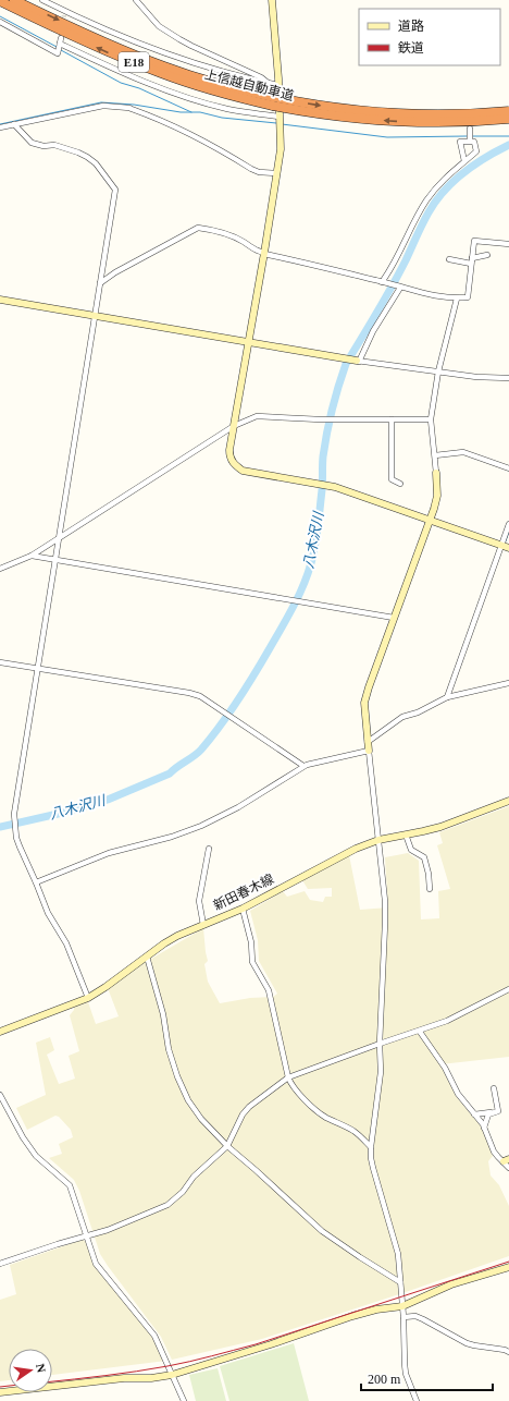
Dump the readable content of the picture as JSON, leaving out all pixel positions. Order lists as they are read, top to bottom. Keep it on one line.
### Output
{"streets":{"highway":["E18","上信越自動車道"],"street":["新田春木線"]},"water":["八木沢川"],"legend":["道路","鉄道"],"scale_bar":"200 m","north":"right"}
